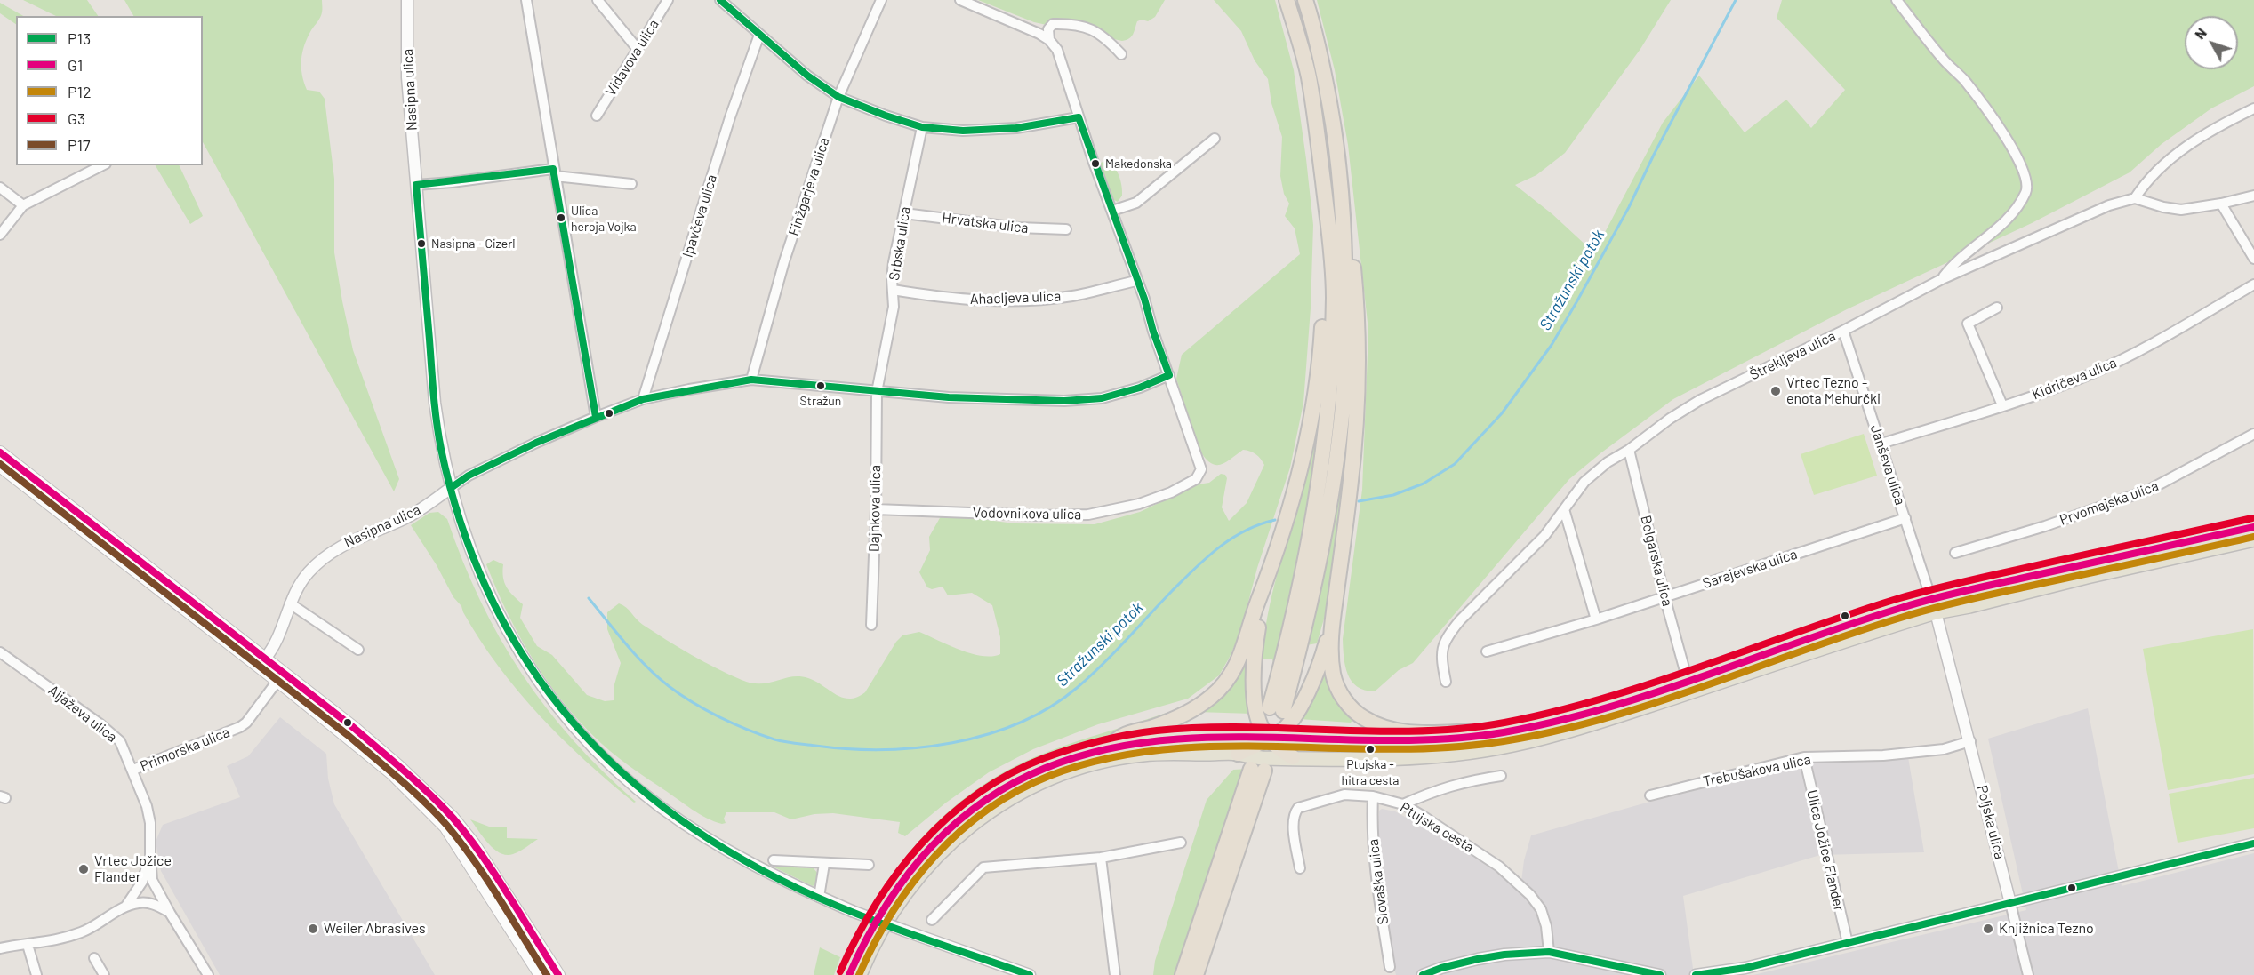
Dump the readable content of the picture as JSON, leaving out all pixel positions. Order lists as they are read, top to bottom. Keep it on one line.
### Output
{"streets":{"main road":["Poljska ulica"],"street":["Vidavova ulica","Nasipna ulica","Finžgarjeva ulica","Ipavčeva ulica","Hrvatska ulica","Srbska ulica","Ahacljeva ulica","Štrekljeva ulica","Kidričeva ulica","Janševa ulica","Prvomajska ulica","Dajnkova ulica","Vodovnikova ulica","Bolgarska ulica","Sarajevska ulica","Aljaževa ulica","Primorska ulica","Trebušakova ulica","Ptujska cesta","Ulica Jožice Flander","Slovaška ulica"]},"crossings":[["Hrvatska ulica","Srbska ulica"],["Srbska ulica","Ahacljeva ulica"],["Srbska ulica","Dajnkova ulica"],["Štrekljeva ulica","Janševa ulica"],["Štrekljeva ulica","Bolgarska ulica"],["Kidričeva ulica","Janševa ulica"],["Janševa ulica","Sarajevska ulica"],["Janševa ulica","Poljska ulica"],["Dajnkova ulica","Vodovnikova ulica"],["Bolgarska ulica","Sarajevska ulica"],["Aljaževa ulica","Primorska ulica"],["Trebušakova ulica","Poljska ulica"],["Trebušakova ulica","Ulica Jožice Flander"],["Ptujska cesta","Slovaška ulica"]],"water":["Stražunski potok"],"places":["Makedonska","Ulica heroja Vojka","Nasipna - Cizerl","Stražun","Vrtec Tezno - enota Mehurčki","Ptujska - hitra cesta","Vrtec Jožice Flander","Weiler Abrasives","Knjižnica Tezno"],"lines":["transit line P13","transit line G1","transit line P17","transit line G3","transit line P12"],"legend":["P13","G1","P12","G3","P17"],"north":"top left"}
